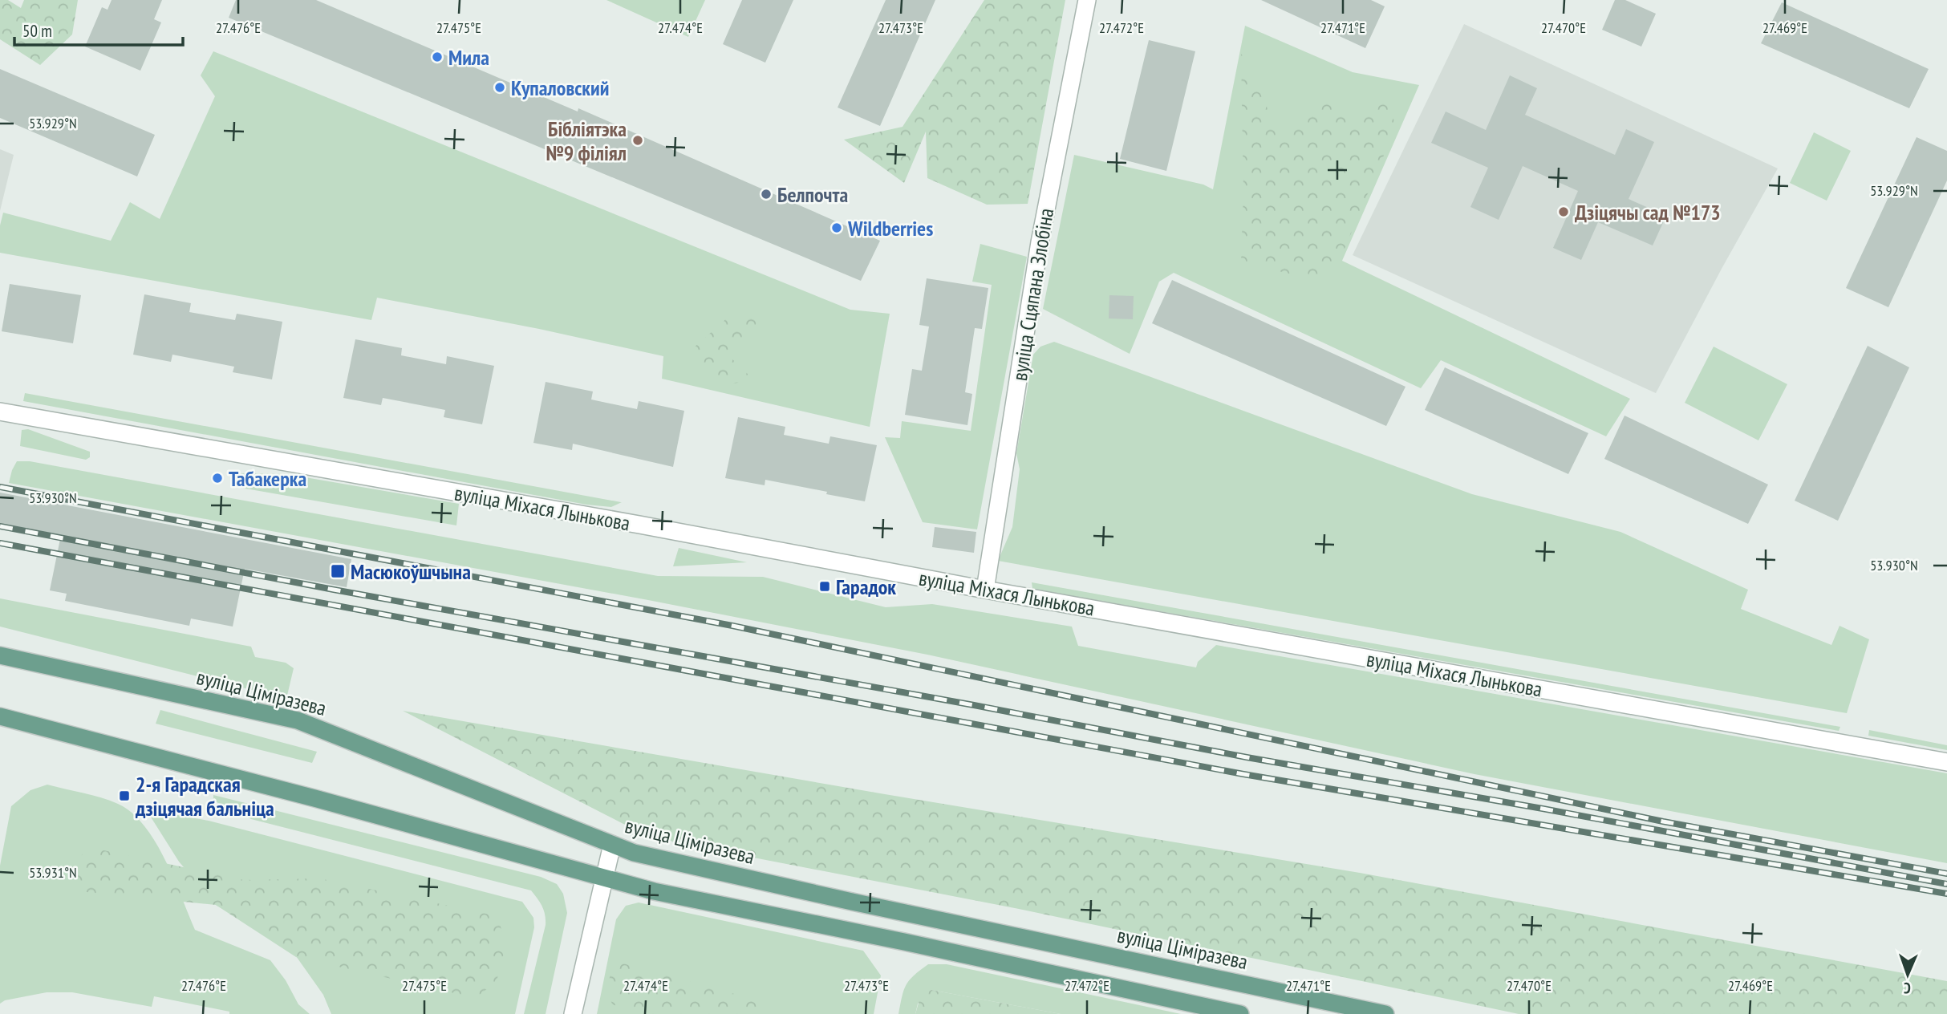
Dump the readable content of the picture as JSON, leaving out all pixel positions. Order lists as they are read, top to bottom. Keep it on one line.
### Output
{"streets":{"main road":["вуліца Ціміразева"],"street":["вуліца Сцяпана Злобіна","вуліца Міхася Лынькова"]},"crossings":[["вуліца Сцяпана Злобіна","вуліца Міхася Лынькова"]],"places":{"other":["Мила","Купаловский","Бібліятэка №9 філіял","Белпочта","Дзіцячы сад №173","Wildberries","Табакерка"],"transit":["Масюкоўшчына","Гарадок","2-я Гарадская дзіцячая бальніца"]},"scale_bar":"50 m","north":"bottom","coordinates":["27.476°E","27.475°E","27.474°E","27.473°E","27.472°E","27.471°E","27.470°E","27.469°E","53.929°N","53.930°N","53.931°N"]}
